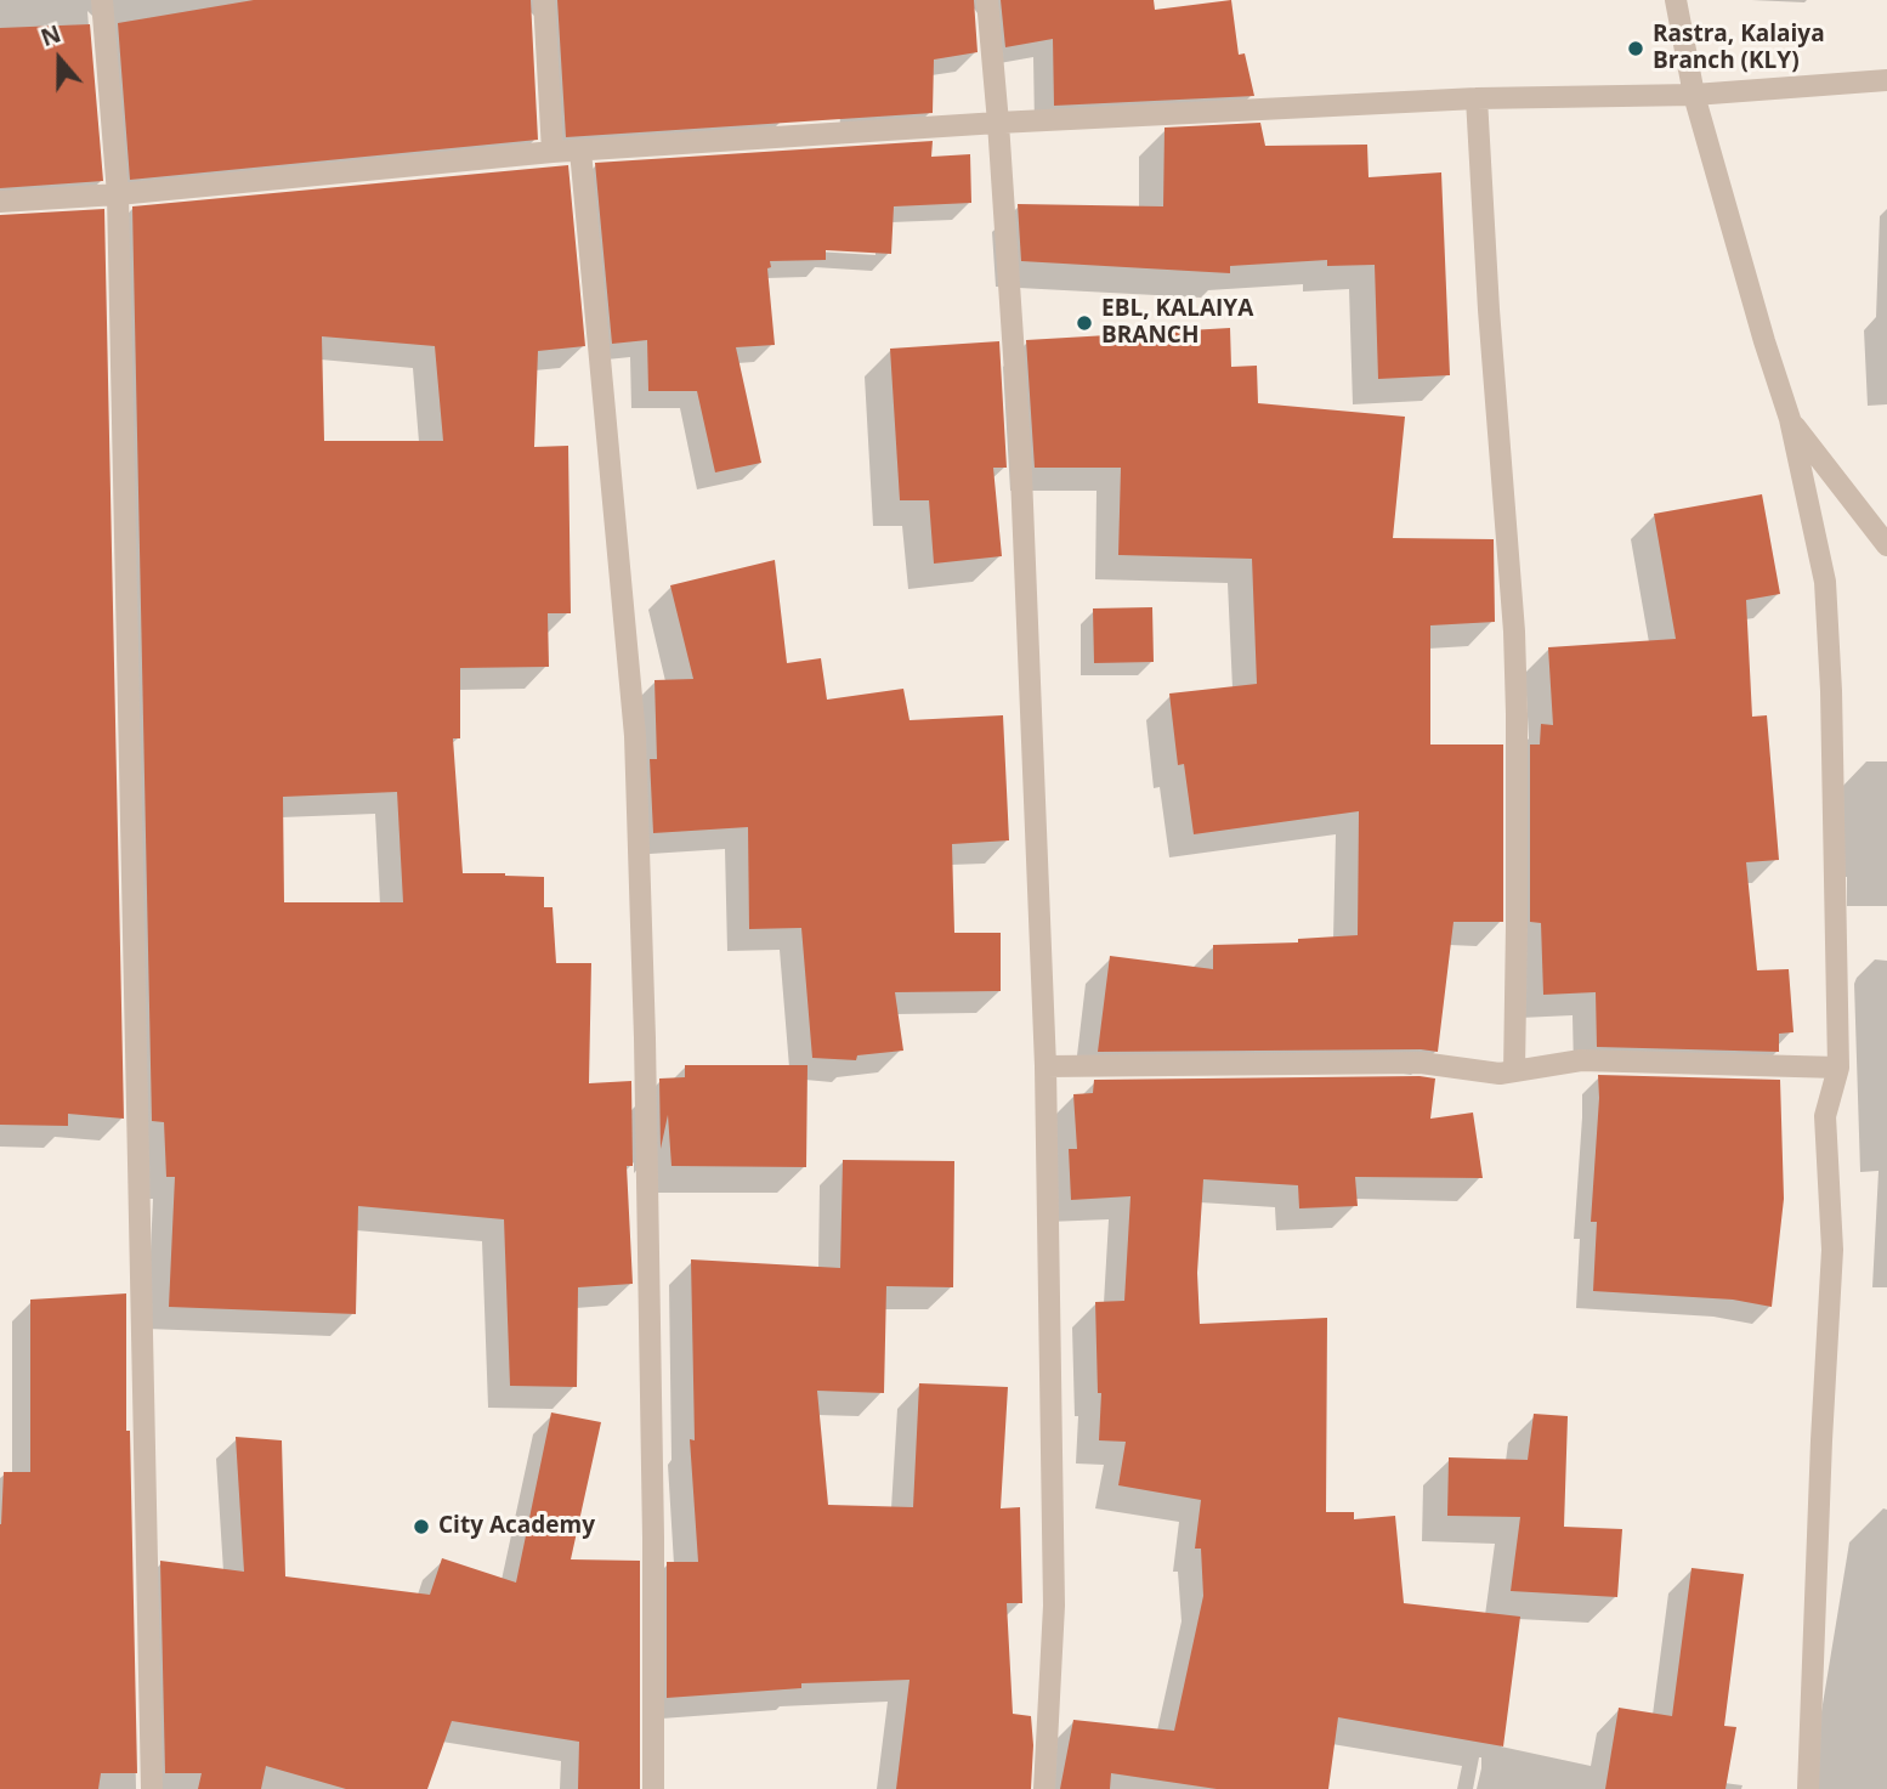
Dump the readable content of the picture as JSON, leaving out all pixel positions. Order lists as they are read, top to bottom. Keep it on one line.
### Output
{"places":["Rastra, Kalaiya Branch (KLY)","EBL, KALAIYA BRANCH","City Academy"],"north":"top"}
